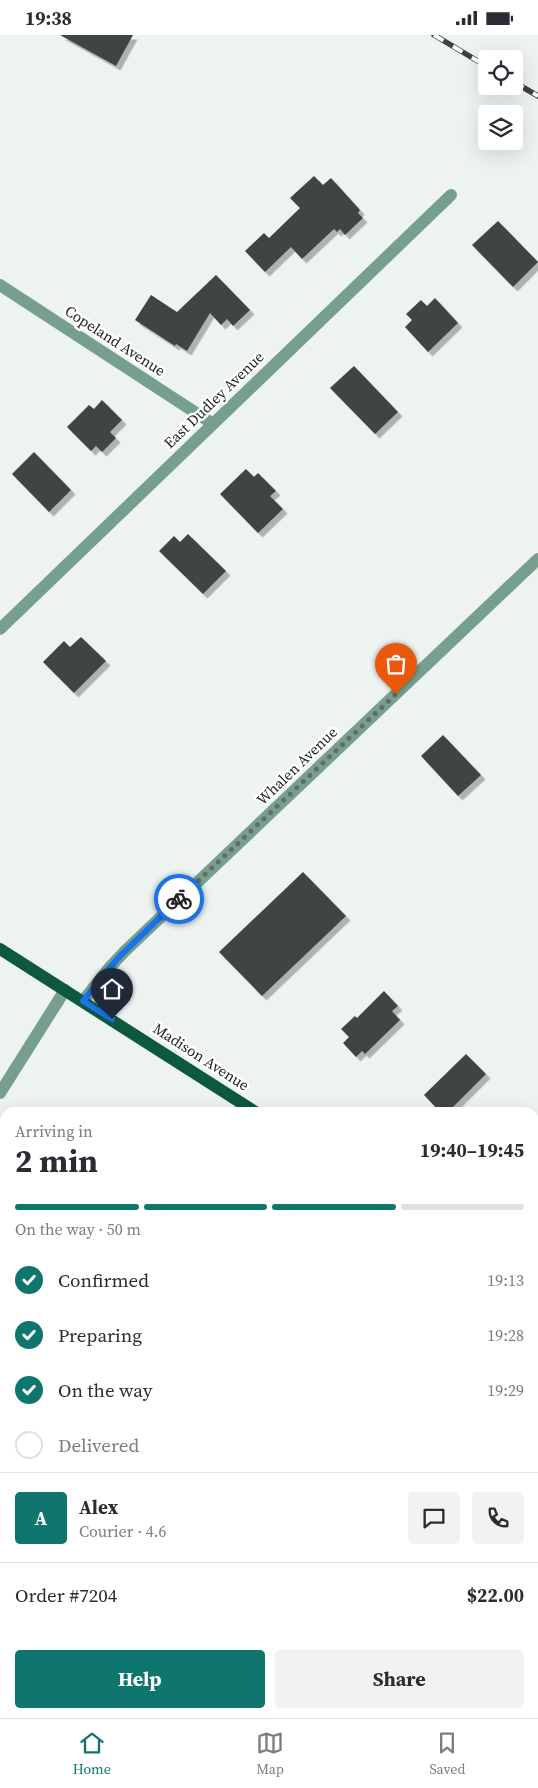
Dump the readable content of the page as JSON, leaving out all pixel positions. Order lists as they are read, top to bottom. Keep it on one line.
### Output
{"streets":{"main road":["Madison Avenue"],"street":["Copeland Avenue","East Dudley Avenue","Whalen Avenue"]},"crossings":[["Copeland Avenue","East Dudley Avenue"],["Whalen Avenue","Madison Avenue"]],"page":{"status":"19:38","heading":["2 min","Arriving in","19:40–19:45"],"panel":["Alex","Courier · 4.6","Order #7204","$22.00"],"bar":"On the way · 50 m","list":[["Confirmed","19:13"],["Preparing","19:28"],["On the way","19:29"],"Delivered"],"round":"A","buttons":["Help","Share"],"tabs":["Home","Map","Saved"]}}
